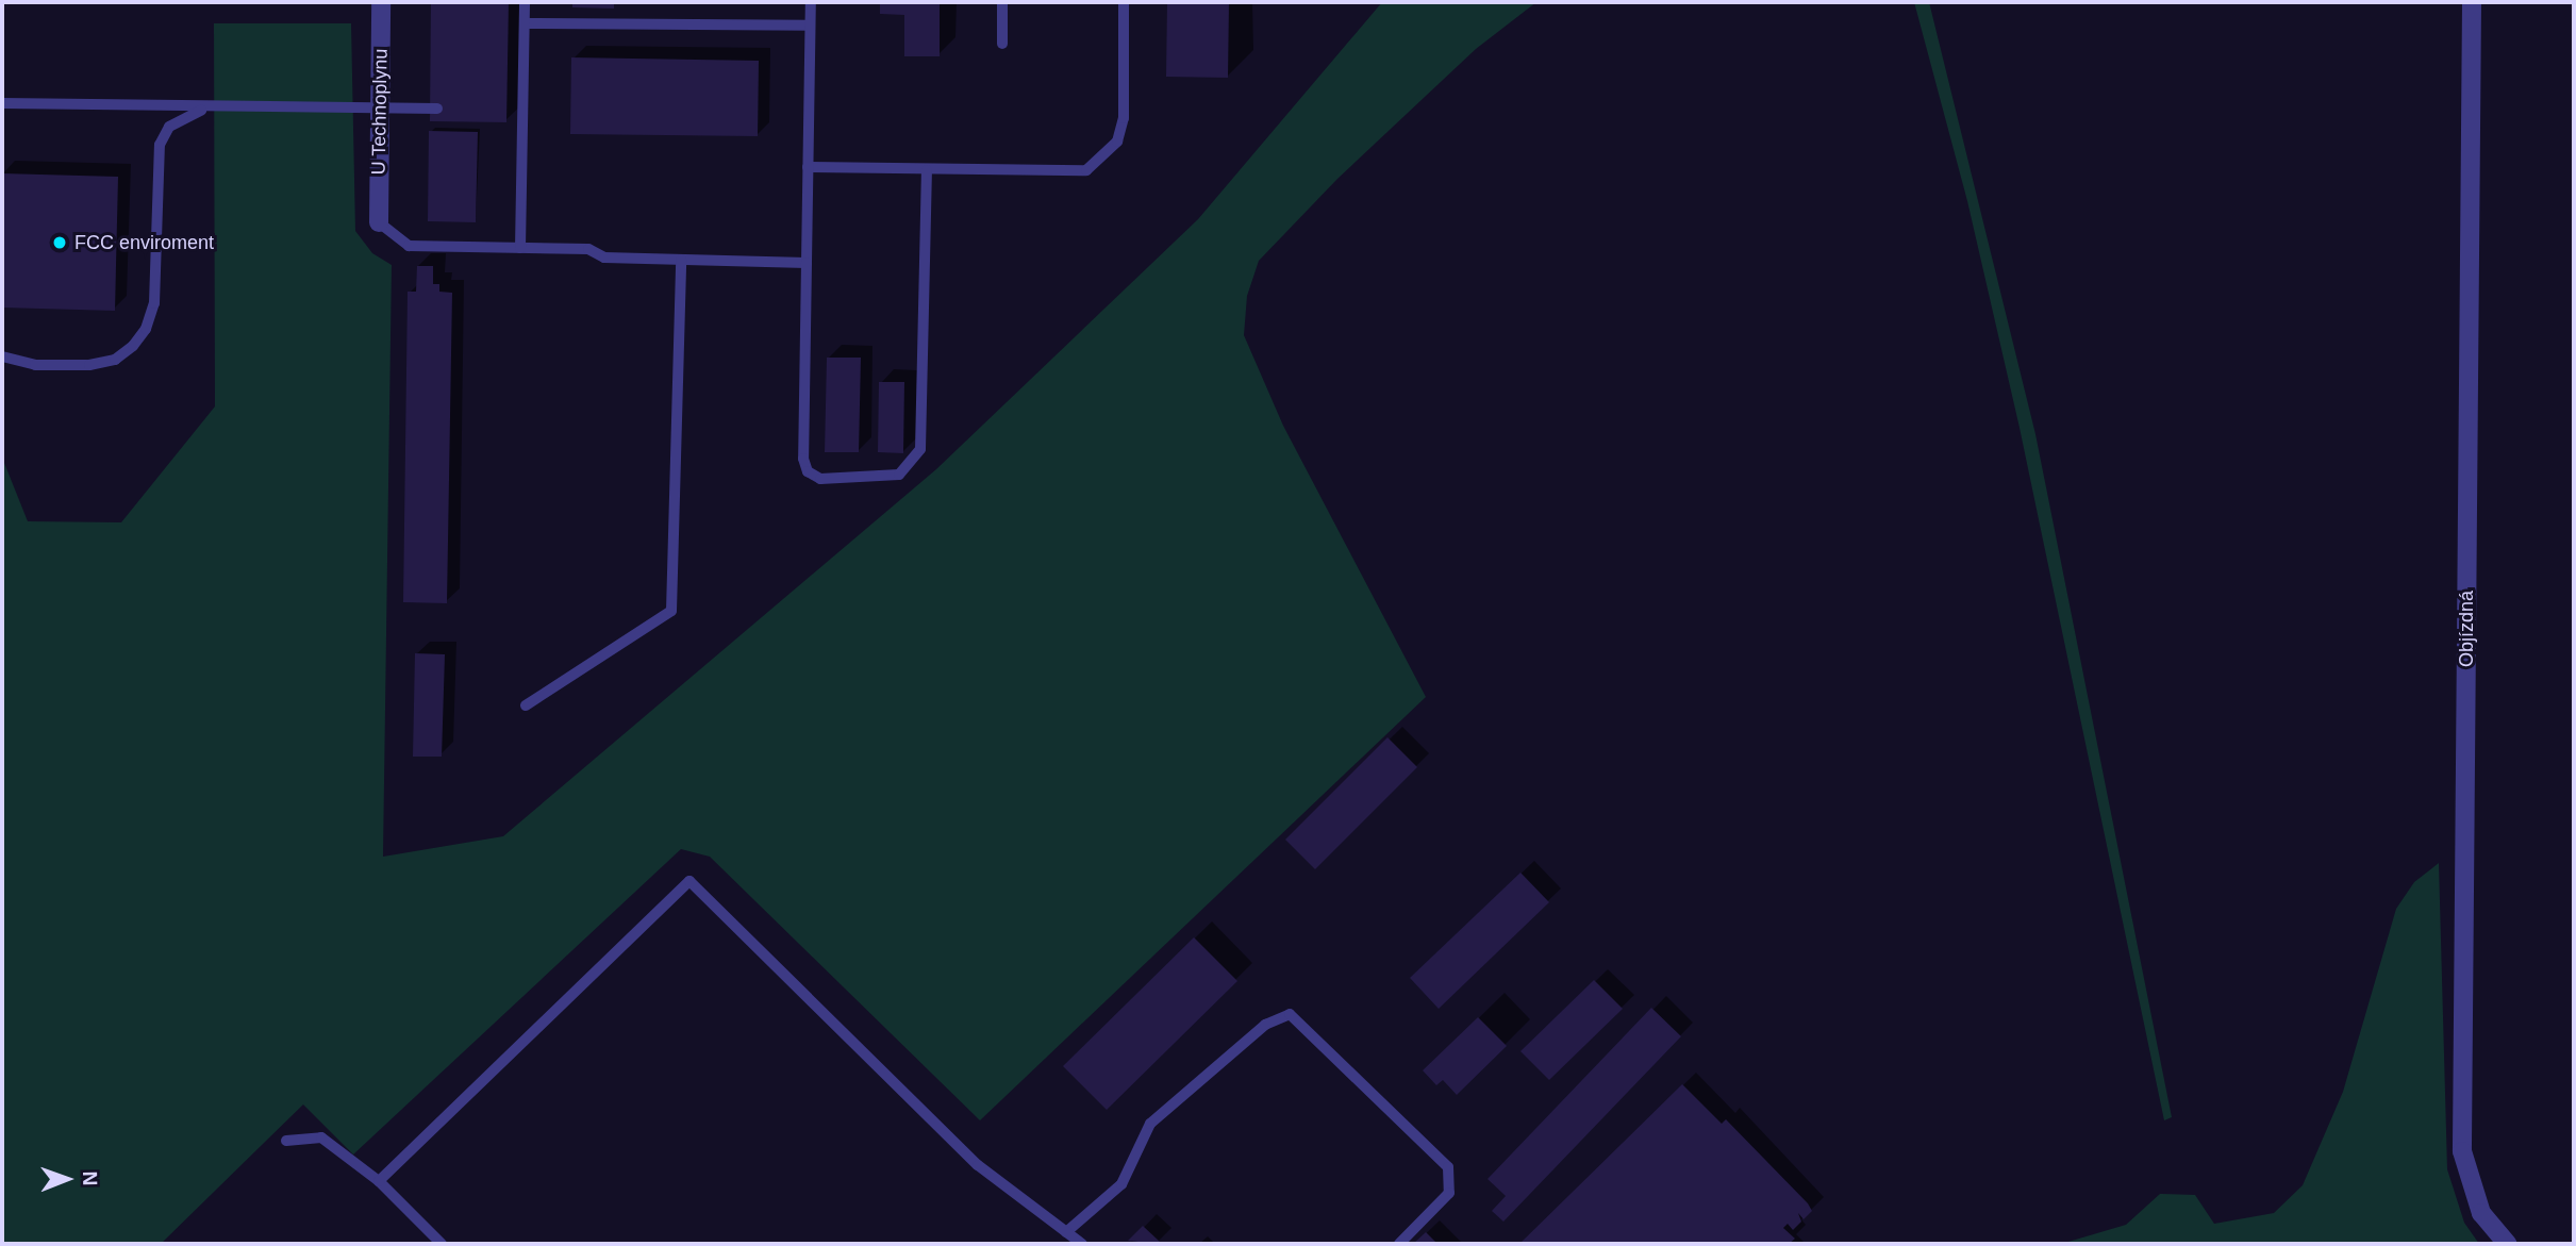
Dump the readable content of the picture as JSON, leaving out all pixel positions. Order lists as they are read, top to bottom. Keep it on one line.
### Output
{"streets":{"street":["U Technoplynu","Objízdná"]},"places":["FCC enviroment"],"north":"right"}
